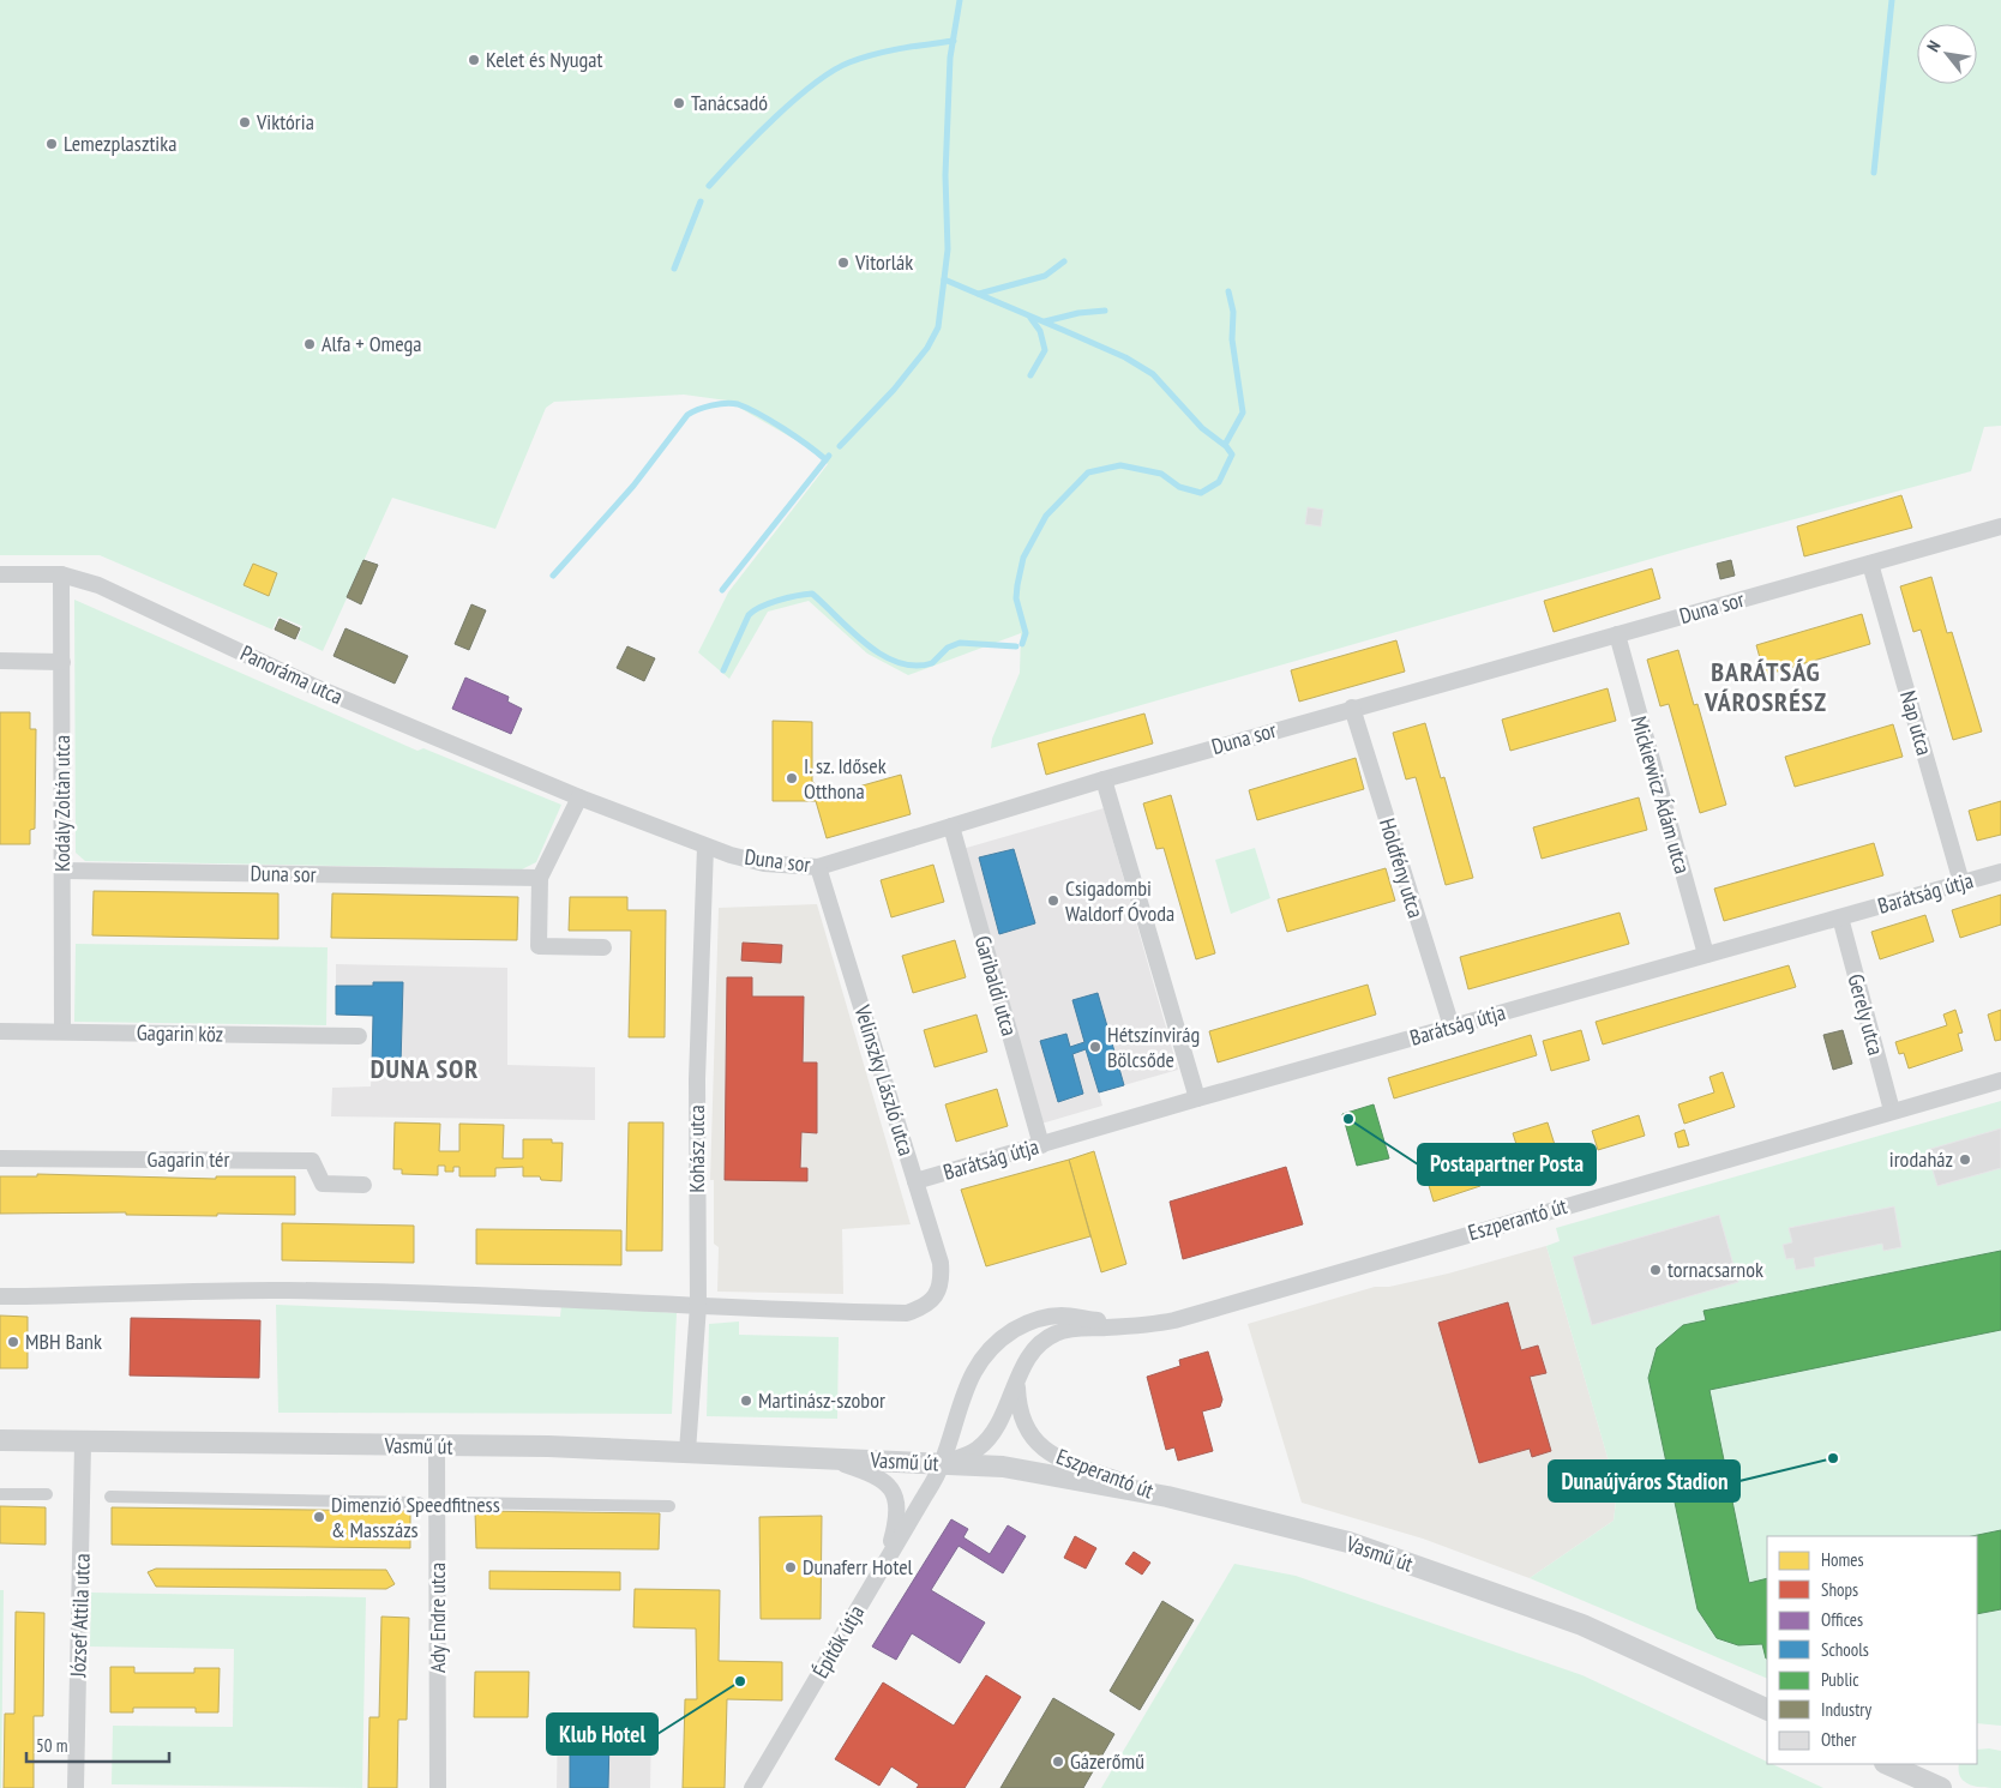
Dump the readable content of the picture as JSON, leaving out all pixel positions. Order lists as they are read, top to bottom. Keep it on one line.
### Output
{"streets":{"street":["Duna sor","Panoráma utca","Nap utca","Mickiewicz Ádám utca","Kodály Zoltán utca","Holdfény utca","Barátság útja","Garibaldi utca","Gerely utca","Gagarin köz","Velinszky László utca","Kohász utca","Gagarin tér","Eszperantó út","Vasmű út","József Attila utca","Ady Endre utca","Építők útja"]},"crossings":[["Duna sor","Panoráma utca"],["Duna sor","Nap utca"],["Duna sor","Mickiewicz Ádám utca"],["Duna sor","Kodály Zoltán utca"],["Duna sor","Holdfény utca"],["Duna sor","Garibaldi utca"],["Duna sor","Velinszky László utca"],["Duna sor","Kohász utca"],["Panoráma utca","Kodály Zoltán utca"],["Nap utca","Barátság útja"],["Mickiewicz Ádám utca","Barátság útja"],["Kodály Zoltán utca","Gagarin köz"],["Holdfény utca","Barátság útja"],["Barátság útja","Garibaldi utca"],["Barátság útja","Gerely utca"],["Barátság útja","Velinszky László utca"],["Gerely utca","Eszperantó út"],["Velinszky László utca","Kohász utca"],["Kohász utca","Vasmű út"],["Eszperantó út","Vasmű út"],["Eszperantó út","Építők útja"],["Vasmű út","József Attila utca"],["Vasmű út","Ady Endre utca"],["Vasmű út","Építők útja"]],"districts":["BARÁTSÁG VÁROSRÉSZ","DUNA SOR"],"places":["Kelet és Nyugat","Tanácsadó","Viktória","Lemezplasztika","Vitorlák","Alfa + Omega","I. sz. Idősek Otthona","Csigadombi Waldorf Óvoda","Hétszínvirág Bölcsőde","Postapartner Posta","irodaház","tornacsarnok","MBH Bank","Martinász-szobor","Dunaújváros Stadion","Dimenzió Speedfitness & Masszázs","Dunaferr Hotel","Klub Hotel","Gázerőmű"],"legend":["Homes","Shops","Offices","Schools","Public","Industry","Other"],"scale_bar":"50 m","north":"top left"}
